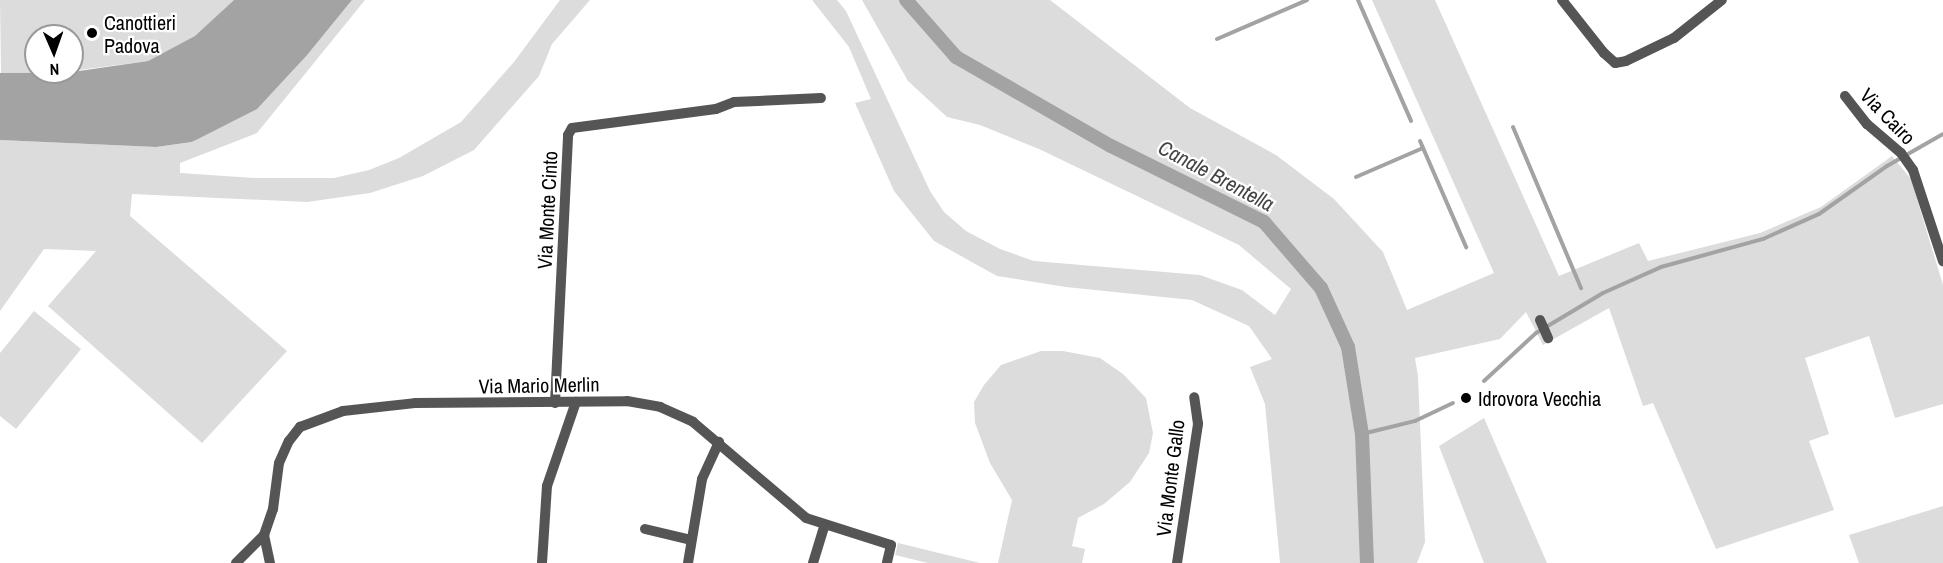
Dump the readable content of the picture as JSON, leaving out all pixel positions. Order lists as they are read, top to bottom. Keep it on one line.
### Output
{"streets":{"street":["Via Cairo","Via Monte Cinto","Via Mario Merlin","Via Monte Gallo"]},"crossings":[["Via Monte Cinto","Via Mario Merlin"]],"water":["Canale Brentella"],"places":["Canottieri Padova","Idrovora Vecchia"],"north":"bottom"}
